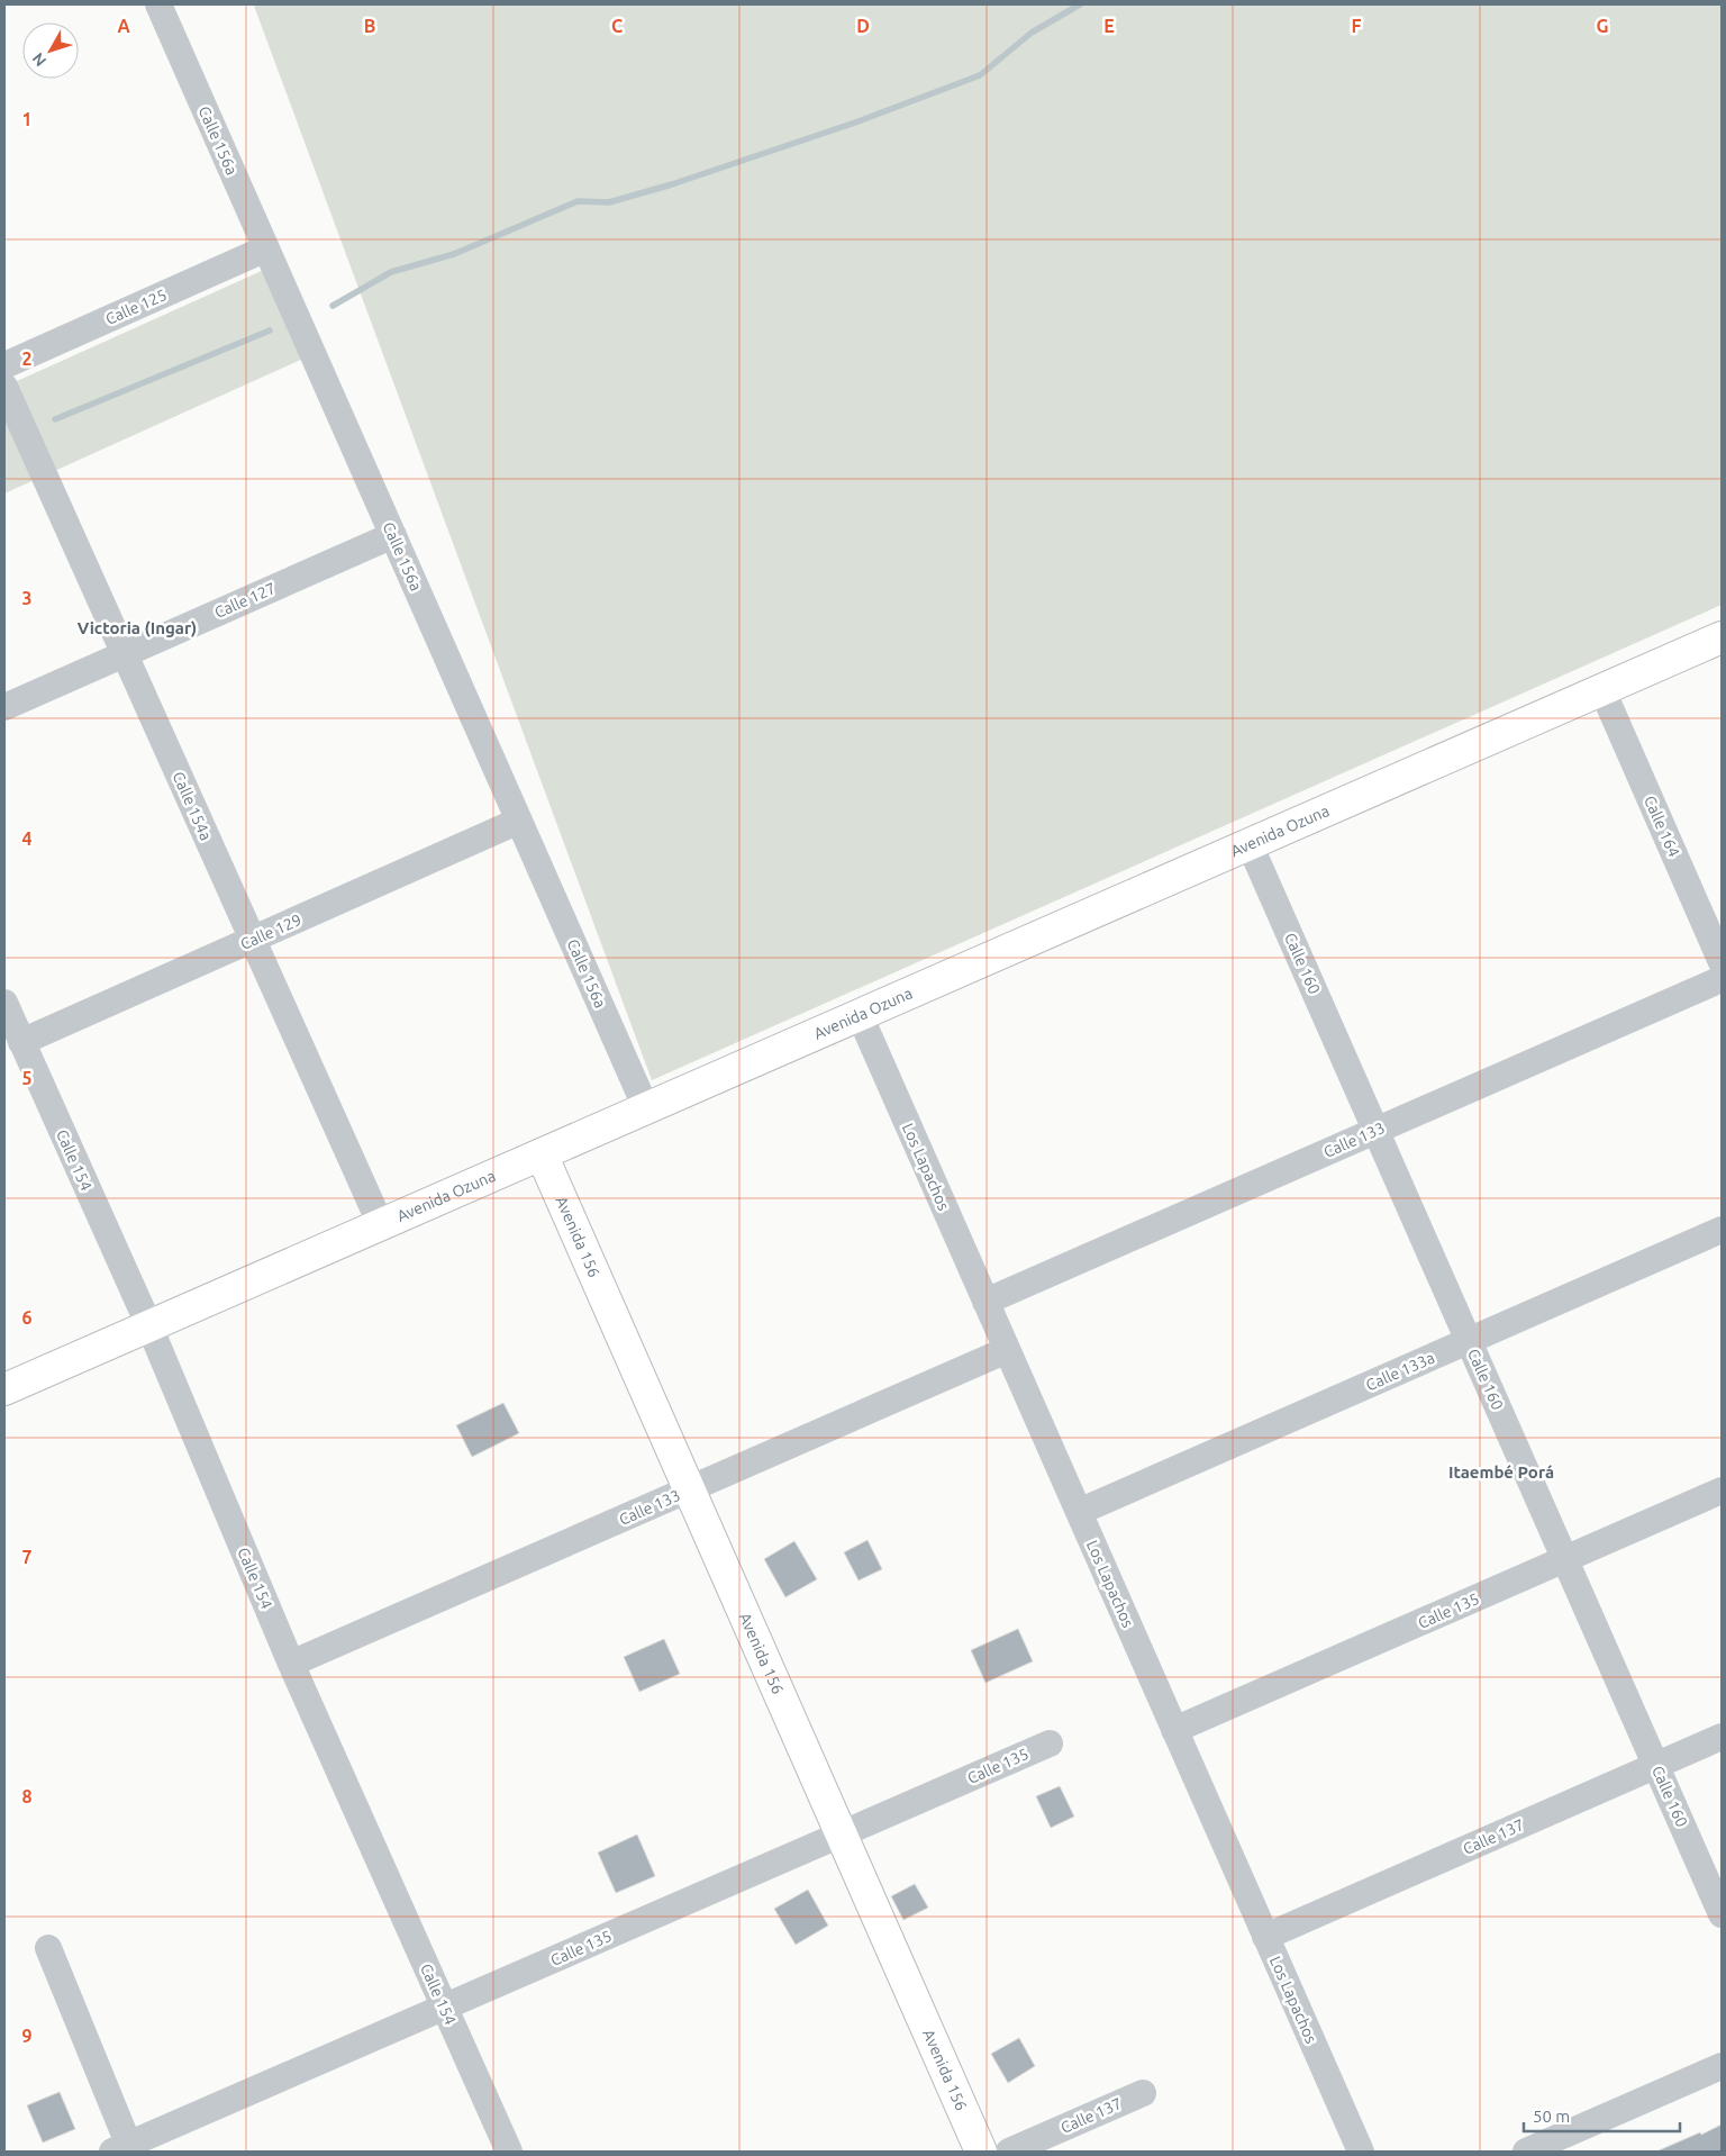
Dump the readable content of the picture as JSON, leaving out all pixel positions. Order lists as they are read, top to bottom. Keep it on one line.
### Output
{"streets":{"main road":["Avenida Ozuna","Avenida 156"],"street":["Calle 156a","Calle 125","Calle 127","Calle 154a","Calle 164","Calle 129","Calle 160","Calle 133","Calle 154","Los Lapachos","Calle 133a","Calle 135","Calle 137"]},"crossings":[["Calle 156a","Calle 125"],["Calle 156a","Calle 127"],["Calle 156a","Avenida Ozuna"],["Calle 156a","Calle 129"],["Calle 127","Calle 154a"],["Calle 154a","Avenida Ozuna"],["Calle 154a","Calle 129"],["Calle 164","Avenida Ozuna"],["Avenida Ozuna","Calle 160"],["Avenida Ozuna","Calle 154"],["Avenida Ozuna","Los Lapachos"],["Avenida Ozuna","Avenida 156"],["Calle 129","Calle 154"],["Calle 160","Calle 133"],["Calle 160","Calle 133a"],["Calle 160","Calle 135"],["Calle 160","Calle 137"],["Calle 133","Calle 154"],["Calle 133","Los Lapachos"],["Calle 133","Avenida 156"],["Calle 154","Calle 135"],["Los Lapachos","Calle 133a"],["Los Lapachos","Calle 135"],["Los Lapachos","Calle 137"],["Avenida 156","Calle 135"]],"districts":["Victoria (Ingar)","Itaembé Porá"],"scale_bar":"50 m","north":"bottom left","grid":{"columns":["A","B","C","D","E","F","G"],"rows":["1","2","3","4","5","6","7","8","9"]}}
